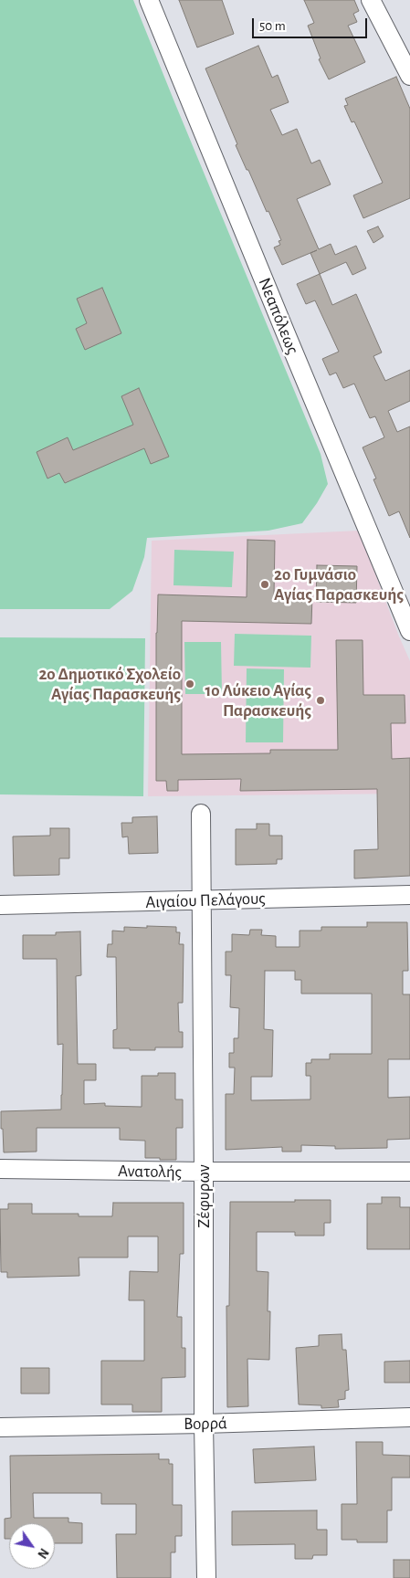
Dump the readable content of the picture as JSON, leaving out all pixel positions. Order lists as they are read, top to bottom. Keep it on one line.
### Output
{"streets":{"street":["Νεαπόλεως","Αιγαίου Πελάγους","Ανατολής","Ζέφυρων","Βορρά"]},"crossings":[["Αιγαίου Πελάγους","Ζέφυρων"],["Ανατολής","Ζέφυρων"],["Ζέφυρων","Βορρά"]],"places":["2ο Γυμνάσιο Αγίας Παρασκευής","2ο Δημοτικό Σχολείο Αγίας Παρασκευής","1ο Λύκειο Αγίας Παρασκευής"],"scale_bar":"50 m","north":"bottom right"}
